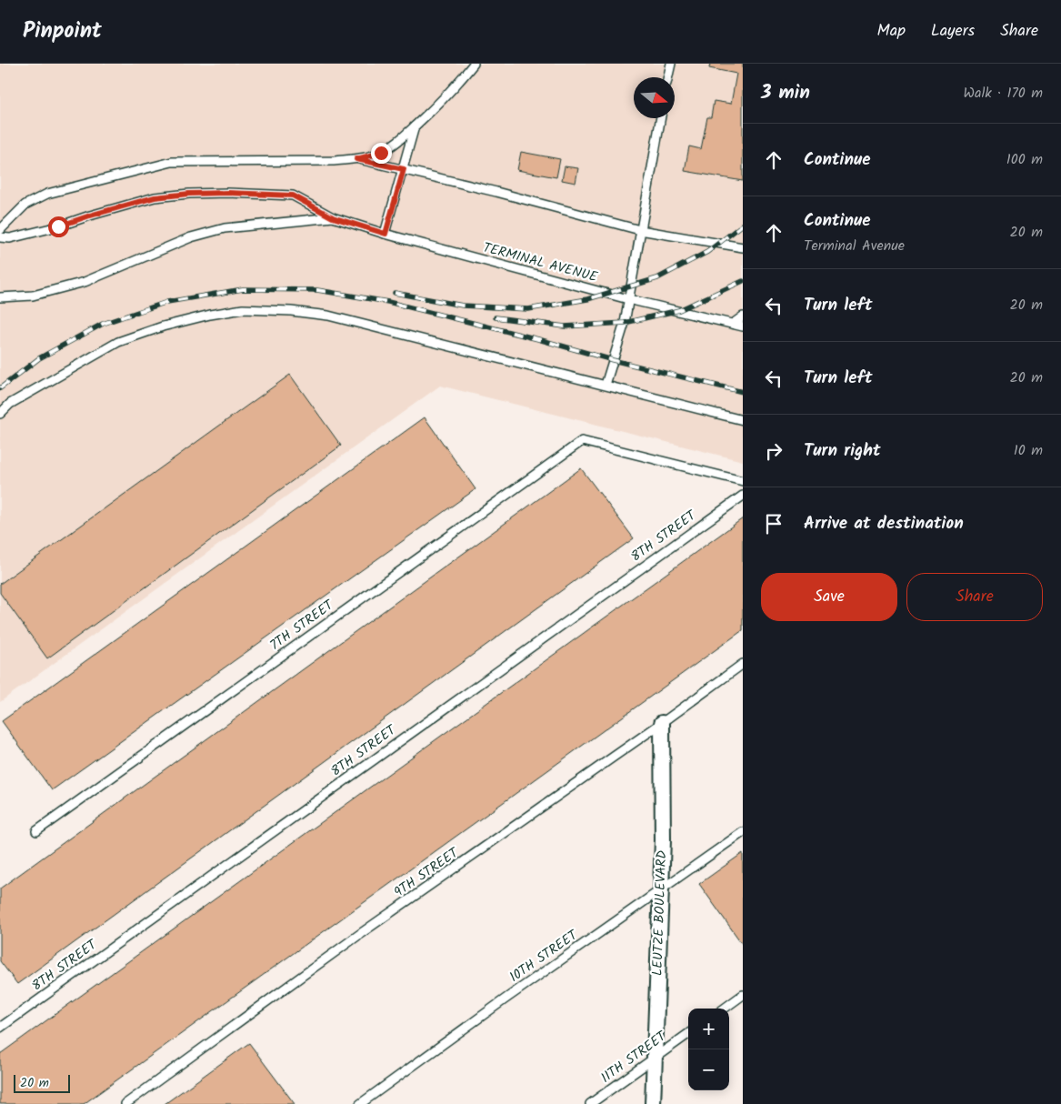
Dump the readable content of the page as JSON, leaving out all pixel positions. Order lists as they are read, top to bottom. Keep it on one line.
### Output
{"streets":{"street":["LEUTZE BOULEVARD"],"lane":["TERMINAL AVENUE","8TH STREET","7TH STREET","9TH STREET","10TH STREET","11TH STREET"]},"crossings":[["9TH STREET","LEUTZE BOULEVARD"],["LEUTZE BOULEVARD","10TH STREET"],["LEUTZE BOULEVARD","11TH STREET"]],"scale_bar":"20 m","north":"right","page":{"header":"Pinpoint","nav":["Map","Layers","Share"],"heading":["3 min","Walk · 170 m"],"list":[["Continue","100 m"],["Continue","Terminal Avenue","20 m"],["Turn left","20 m"],["Turn left","20 m"],["Turn right","10 m"],"Arrive at destination"],"buttons":["Save","Share"],"map_buttons":["+","−"],"scale":"20 m"}}
